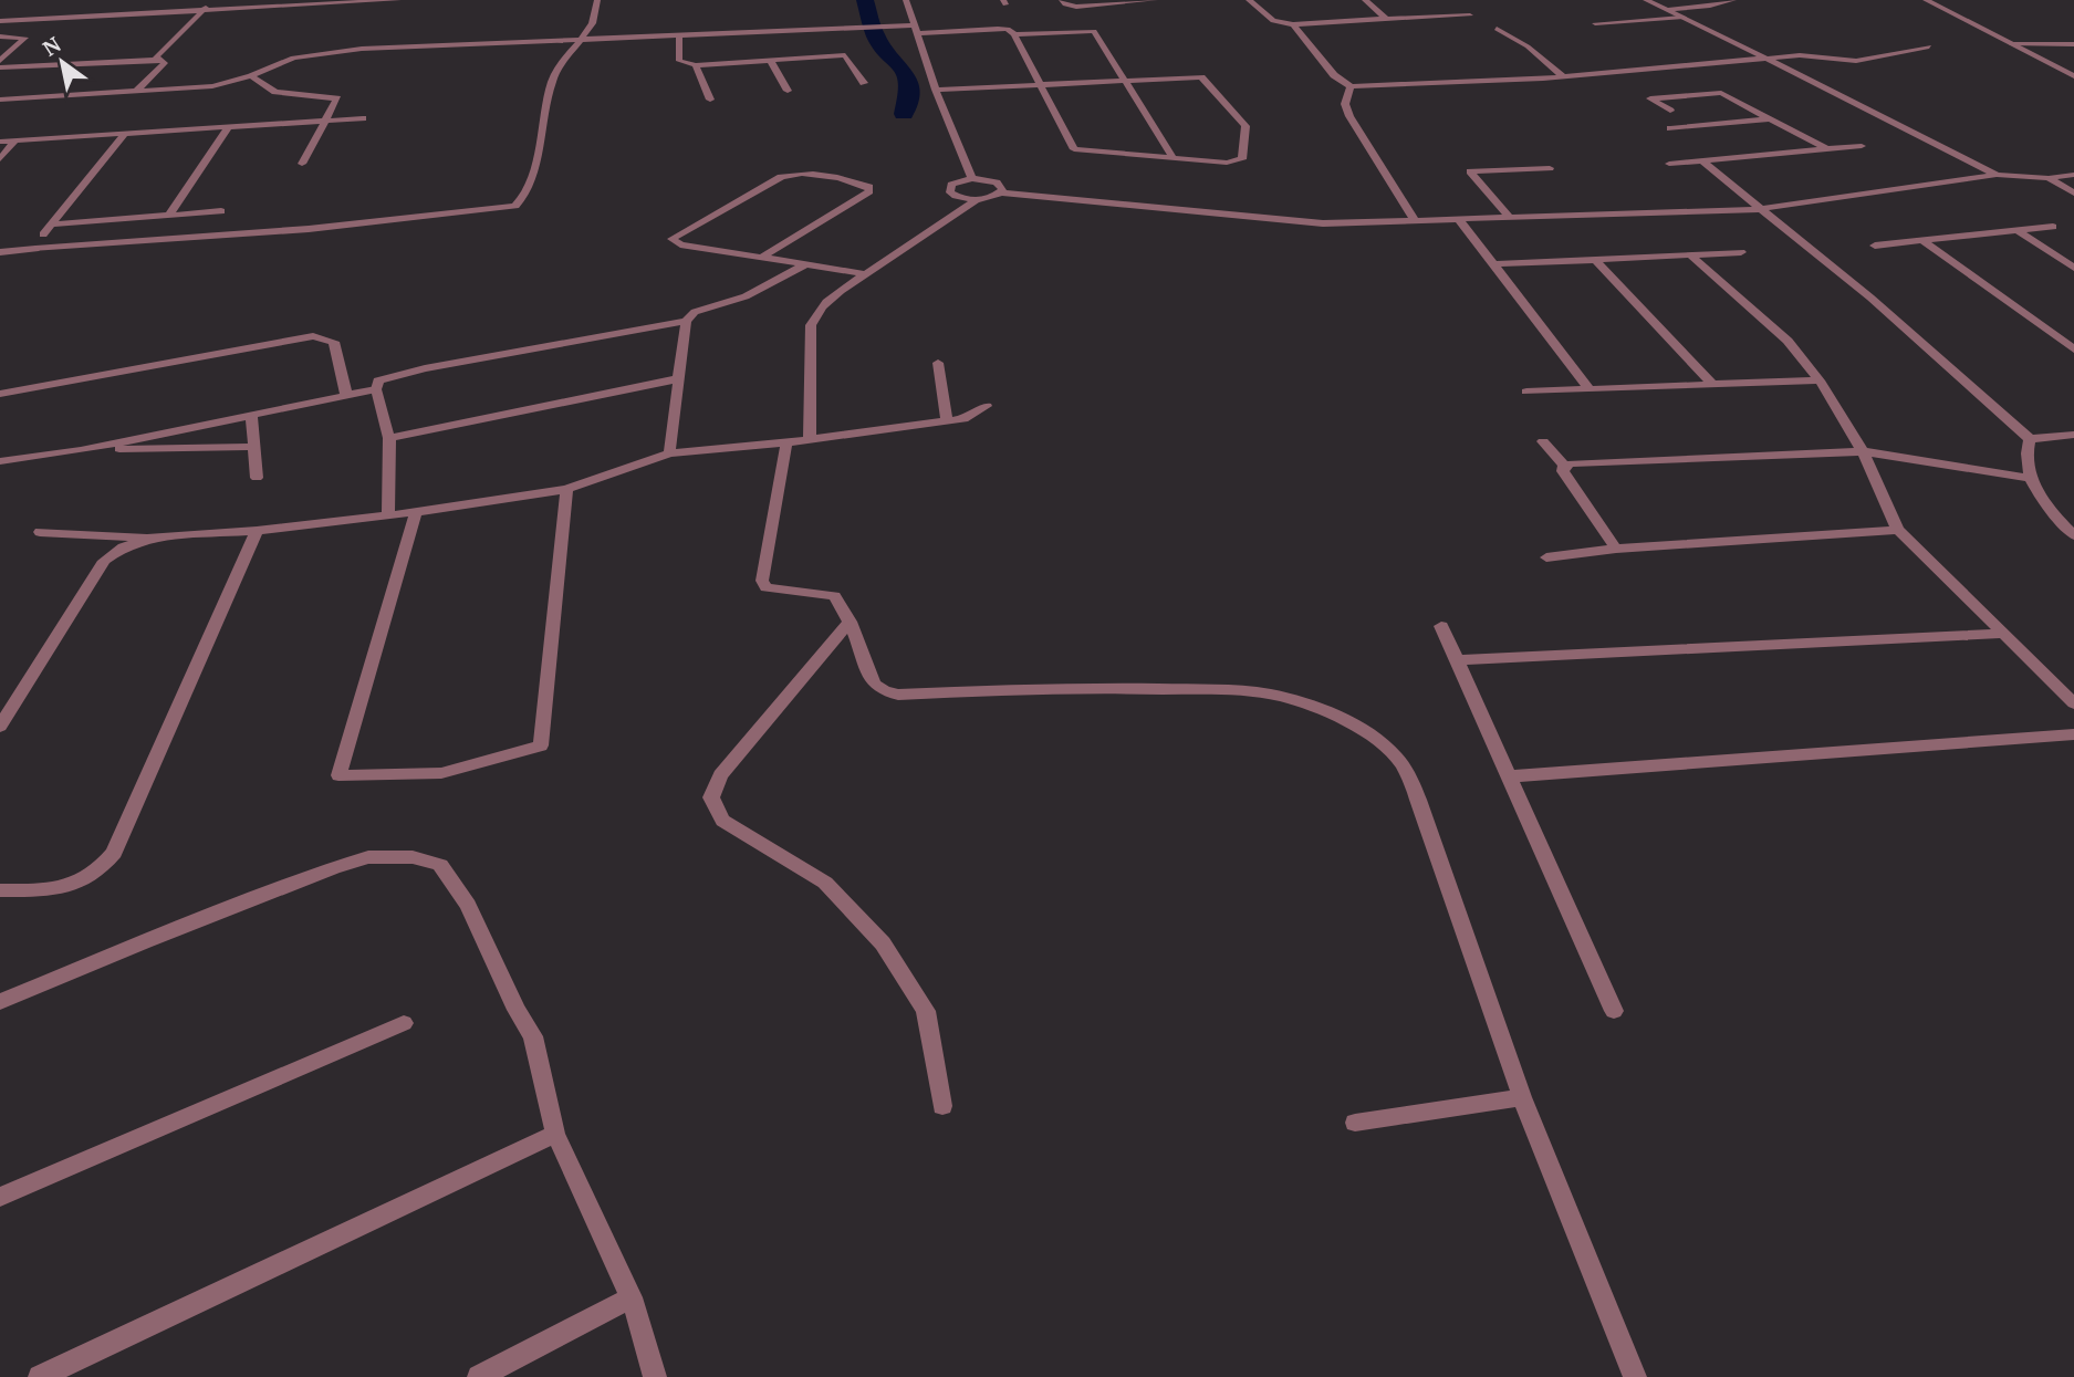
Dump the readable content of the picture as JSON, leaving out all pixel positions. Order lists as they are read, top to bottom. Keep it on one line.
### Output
{"north":"top left"}
